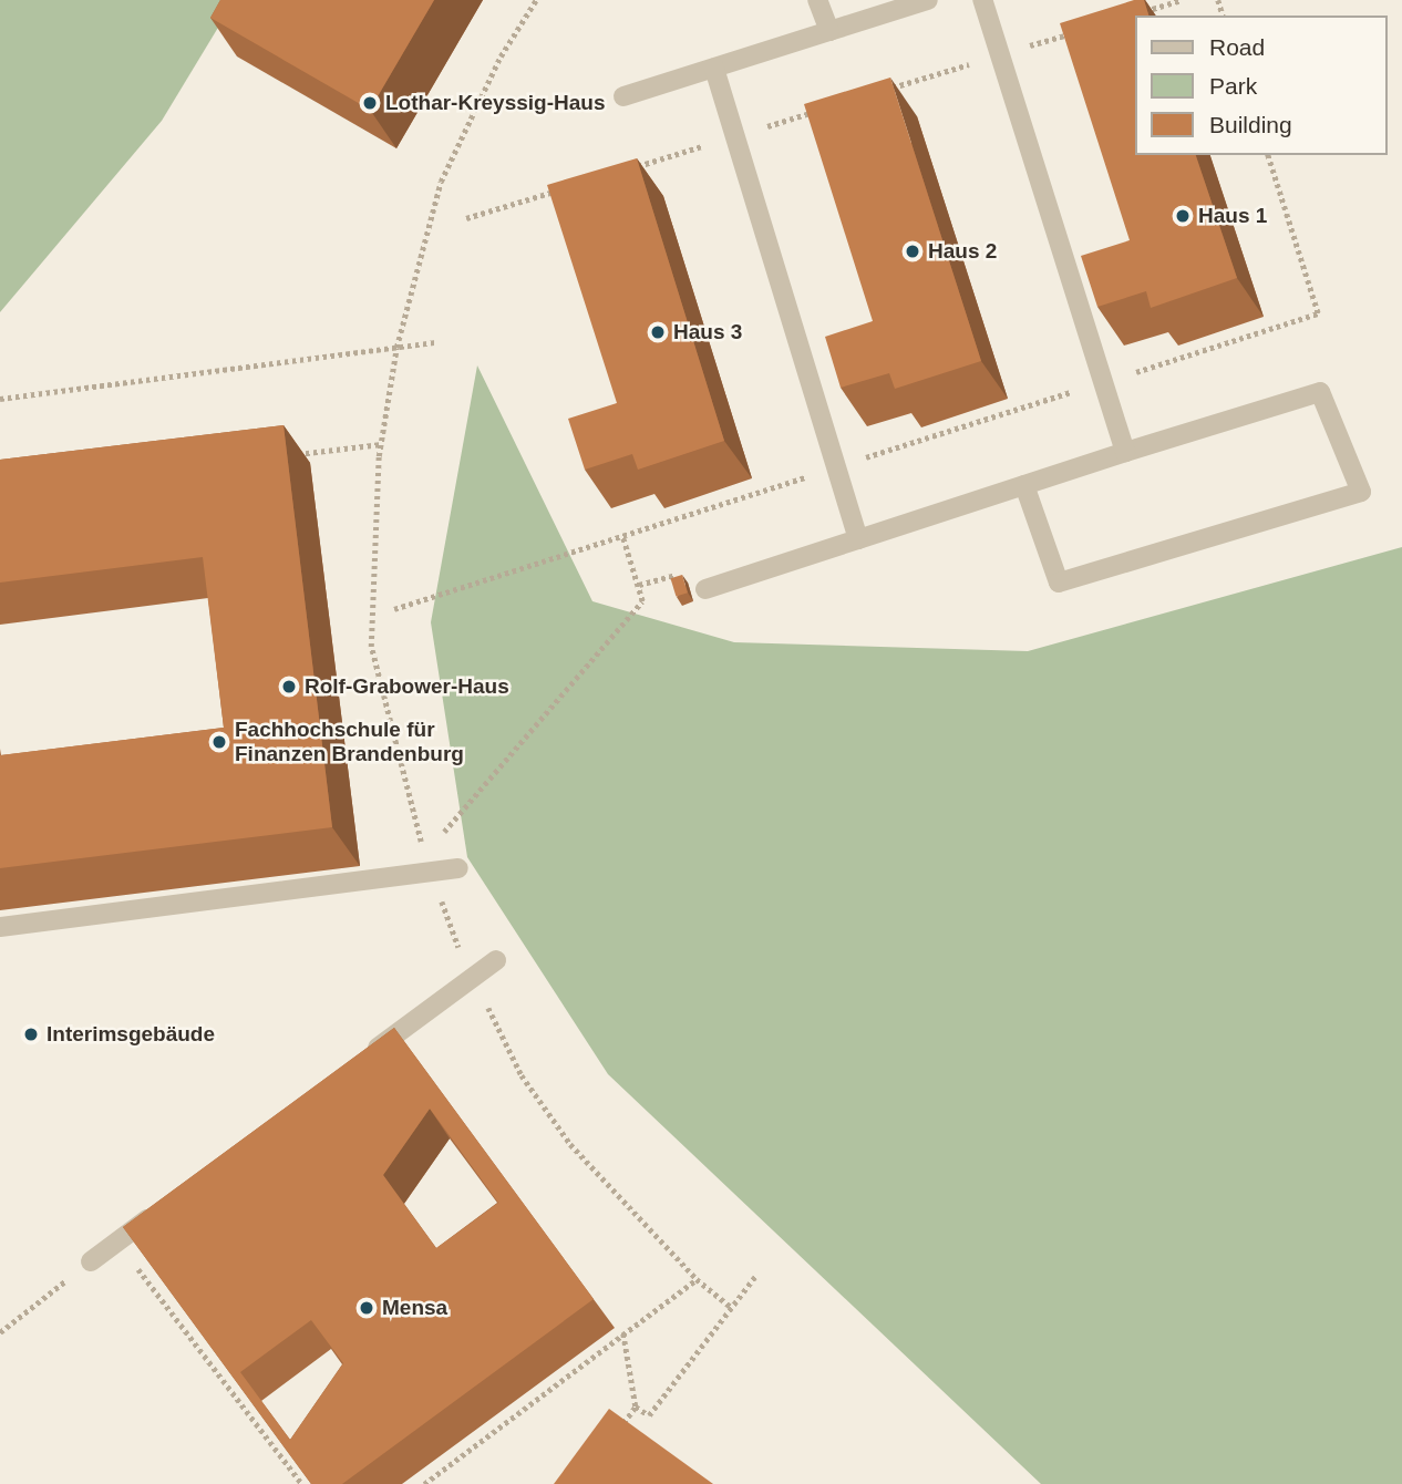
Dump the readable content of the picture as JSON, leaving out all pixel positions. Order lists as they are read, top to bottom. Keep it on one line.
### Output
{"places":["Lothar-Kreyssig-Haus","Haus 1","Haus 2","Haus 3","Rolf-Grabower-Haus","Fachhochschule für Finanzen Brandenburg","Interimsgebäude","Mensa"],"legend":["Road","Park","Building"]}
